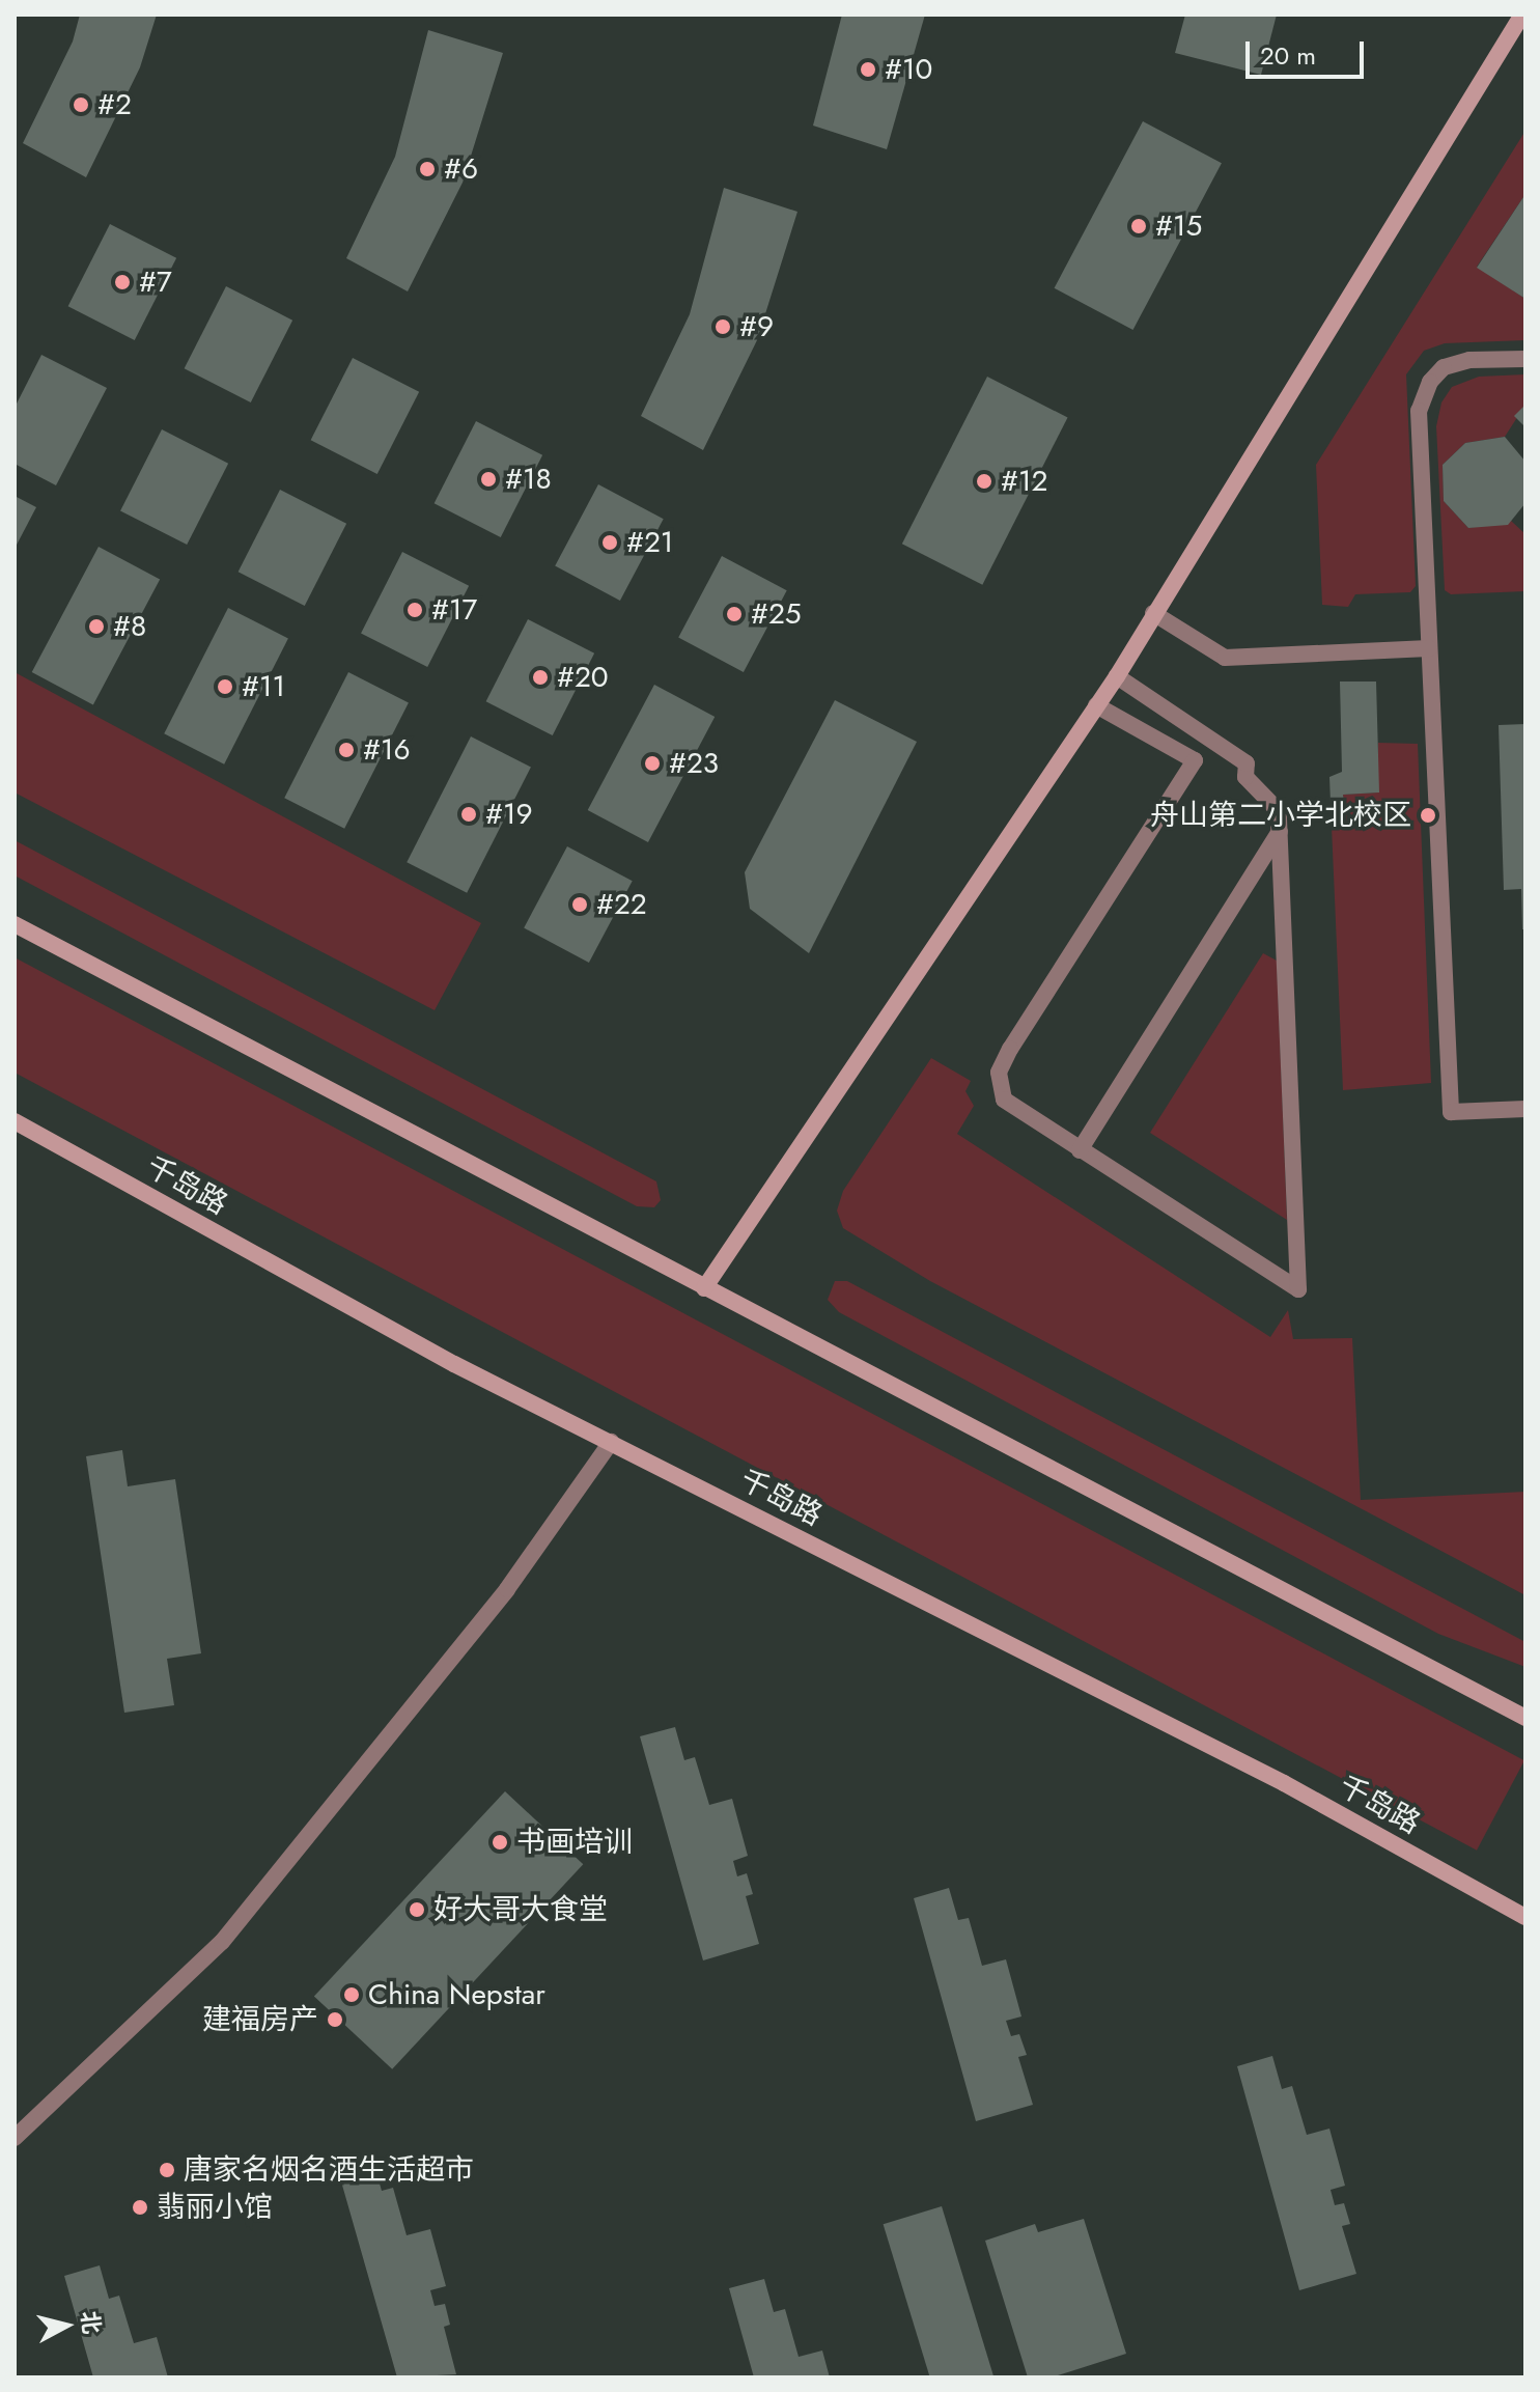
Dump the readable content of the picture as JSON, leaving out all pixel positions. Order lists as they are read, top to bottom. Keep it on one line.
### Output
{"streets":{"street":["千岛路"]},"places":["#10","#2","#6","#15","#7","#9","#18","#12","#21","#17","#25","#8","#20","#11","#16","#23","#19","舟山第二小学北校区","#22","书画培训","好大哥大食堂","China Nepstar","建福房产","唐家名烟名酒生活超市","翡丽小馆"],"scale_bar":"20 m","north":"right"}
